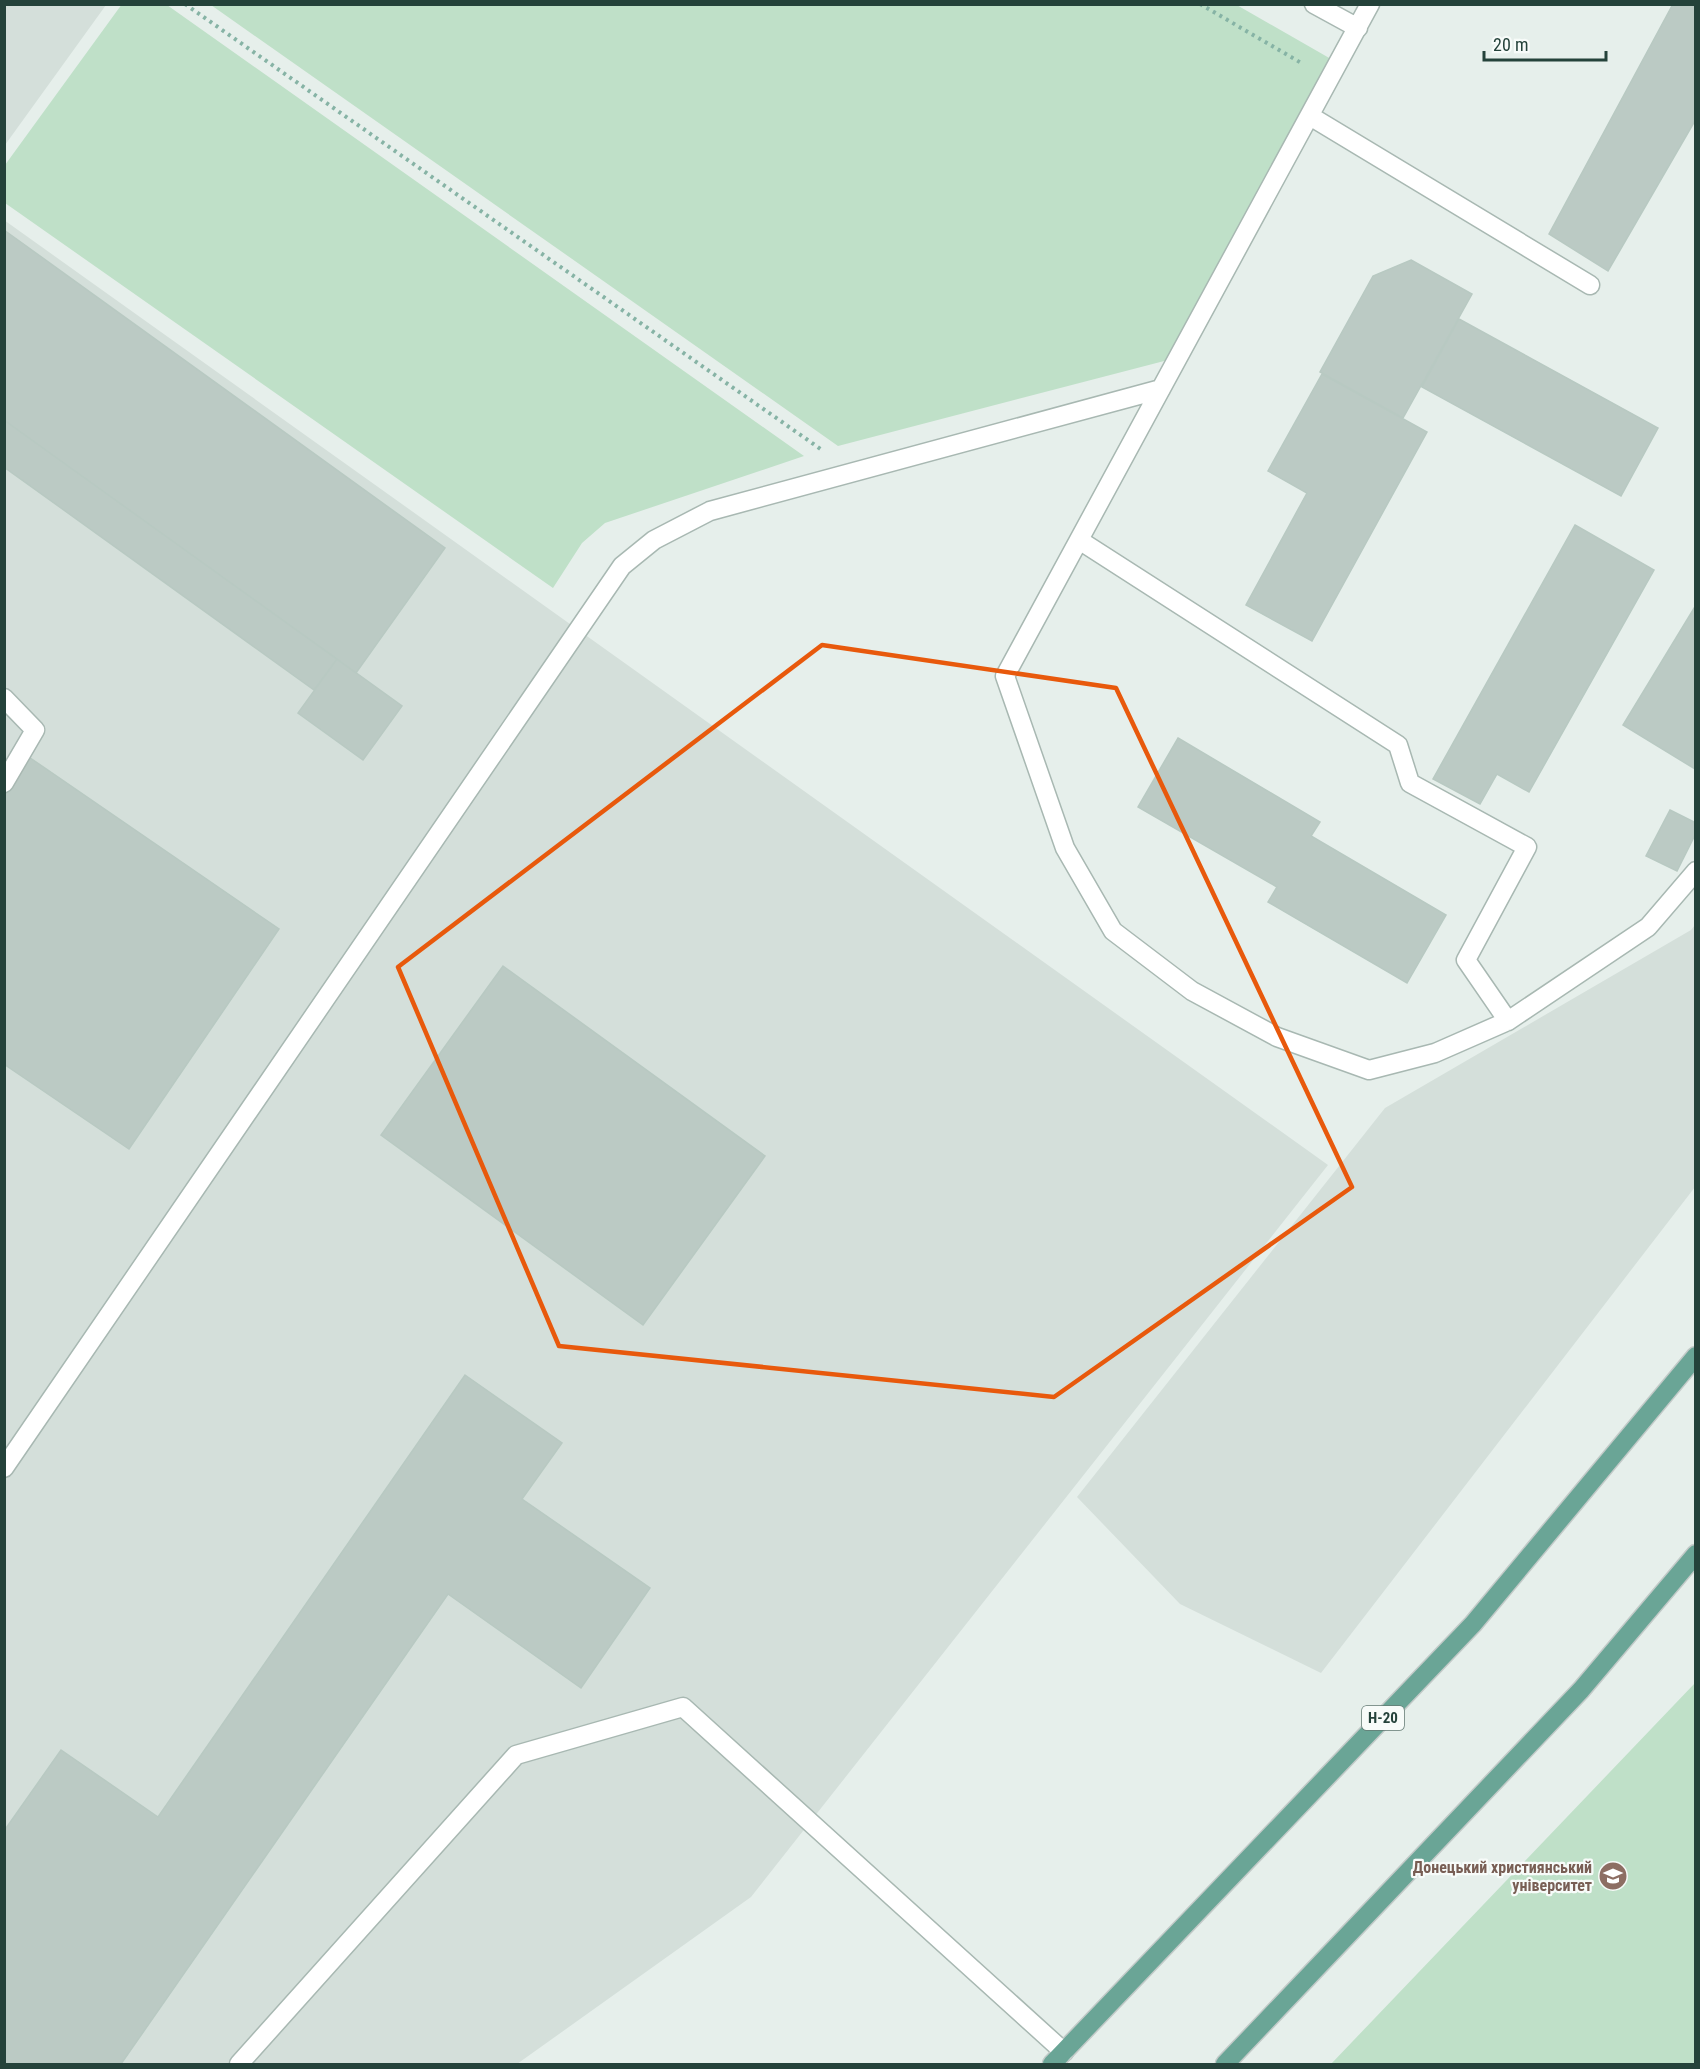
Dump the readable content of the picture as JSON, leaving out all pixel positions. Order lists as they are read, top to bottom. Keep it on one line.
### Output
{"streets":{"main road":["Н-20"]},"places":{"school or university":["Донецький християнський університет"]},"scale_bar":"20 m"}
